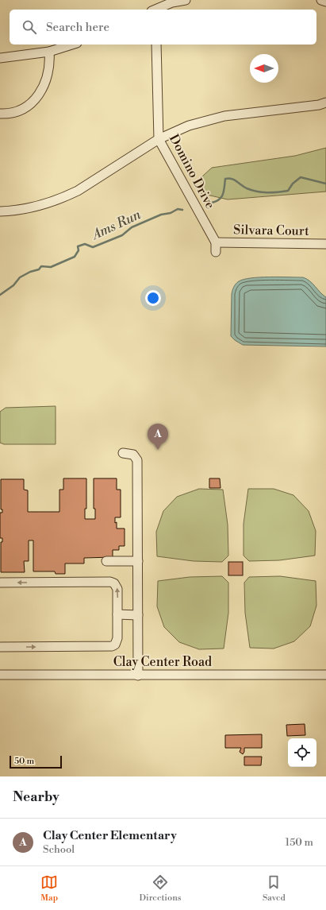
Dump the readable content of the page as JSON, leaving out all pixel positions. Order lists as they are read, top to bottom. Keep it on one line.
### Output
{"streets":{"street":["Domino Drive","Silvara Court","Clay Center Road"]},"crossings":[["Domino Drive","Silvara Court"]],"water":["Ams Run"],"scale_bar":"50 m","north":"left","page":{"search":"Search here","pins":"A","scale":"50 m","heading":"Nearby","list":[{"mark":"A","name":"Clay Center Elementary","note":"School","value":"150 m"}],"nav":["Map","Directions","Saved"]}}
